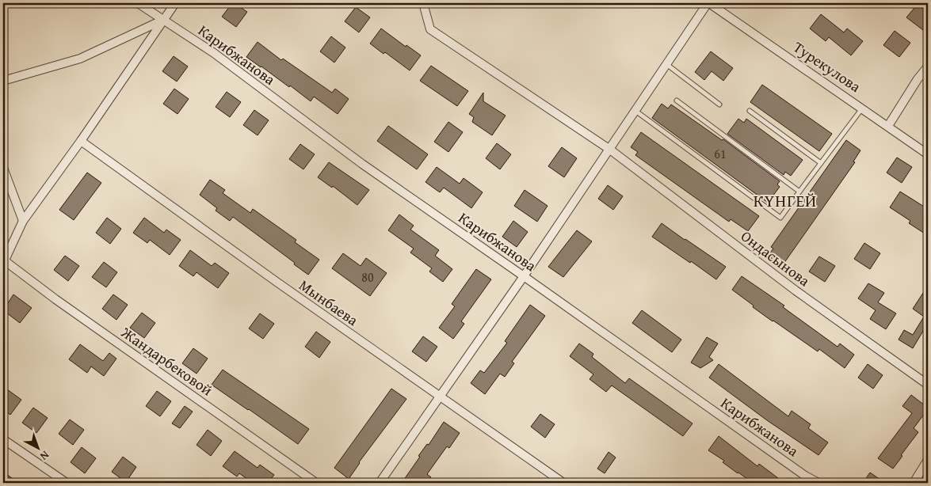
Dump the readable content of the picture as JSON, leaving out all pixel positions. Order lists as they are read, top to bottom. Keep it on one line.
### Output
{"streets":{"street":["Карибжанова","Турекулова","Ондасынова","Мынбаева","Жандарбековой"]},"districts":["КҮНГЕЙ"],"house_numbers":["61","80"],"north":"bottom right"}
